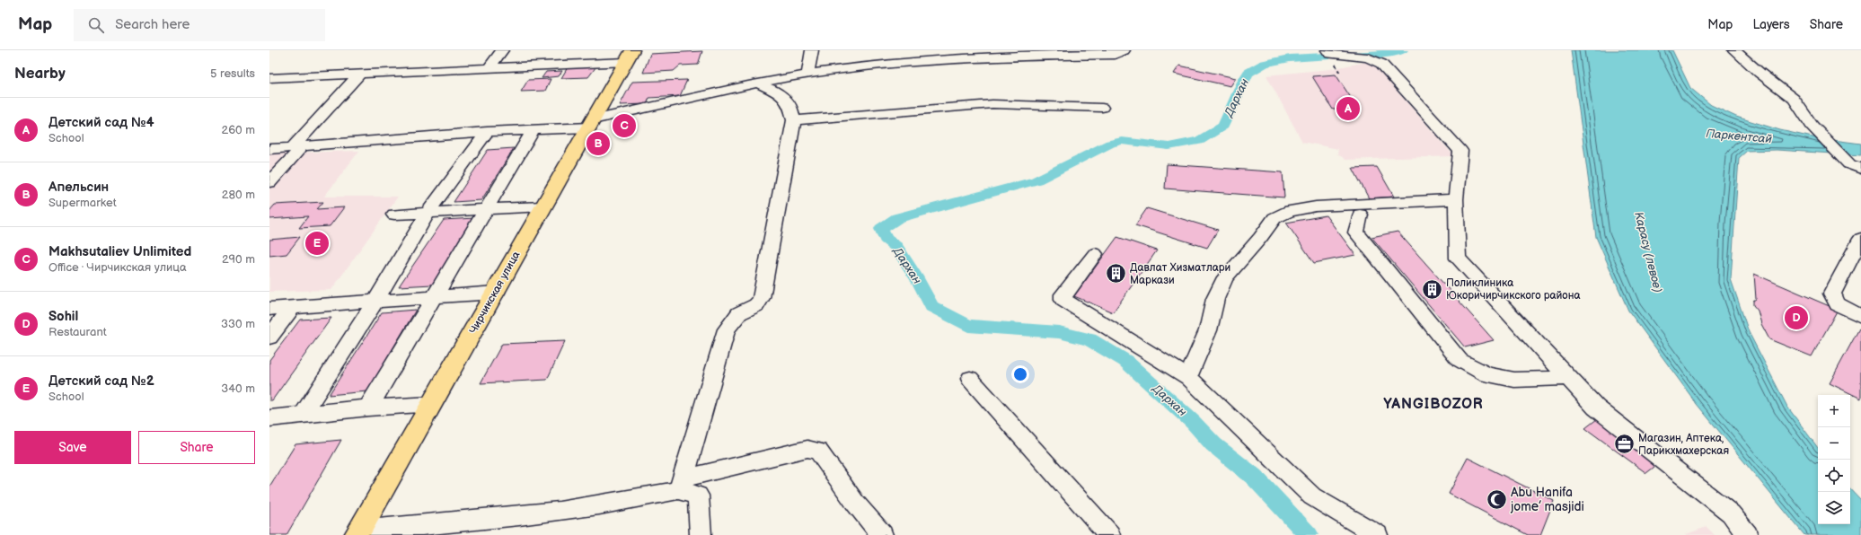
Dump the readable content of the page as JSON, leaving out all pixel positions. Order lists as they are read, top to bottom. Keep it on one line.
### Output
{"streets":{"main road":["Чирчикская улица"]},"districts":["YANGIBOZOR"],"water":["Дархан","Паркентсай","Карасу (левое)"],"places":{"building":["Давлат Хизматлари Маркази","Поликлиника Юкоричирчикского района"],"office":["Магазин, Аптека, Парикхмахерская"],"mosque":["Abu Hanifa jome’ masjidi"]},"page":{"header":"Map","search":"Search here","nav":["Map","Layers","Share"],"heading":["Nearby","5 results"],"pins":["A","C","B","E","D"],"list":[{"mark":"A","name":"Детский сад №4","note":"School","value":"260 m"},{"mark":"B","name":"Апельсин","note":"Supermarket","value":"280 m"},{"mark":"C","name":"Makhsutaliev Unlimited","note":"Office · Чирчикская улица","value":"290 m"},{"mark":"D","name":"Sohil","note":"Restaurant","value":"330 m"},{"mark":"E","name":"Детский сад №2","note":"School","value":"340 m"}],"map_buttons":["+","−"],"buttons":["Save","Share"]}}
